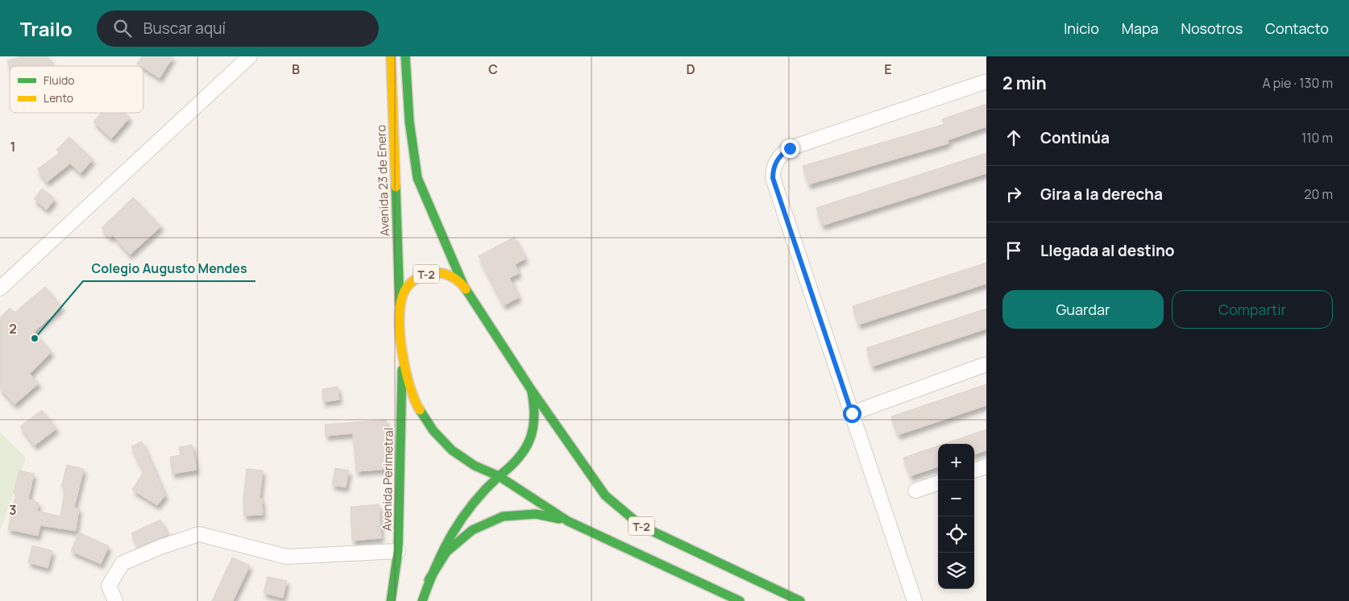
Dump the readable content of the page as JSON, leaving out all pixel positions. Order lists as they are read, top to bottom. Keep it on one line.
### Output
{"streets":{"main road":["Avenida 23 de Enero","T-2","Avenida Perimetral"]},"crossings":[["Avenida 23 de Enero","T-2"],["T-2","Avenida Perimetral"]],"places":["Colegio Augusto Mendes"],"legend":["Fluido","Lento"],"page":{"header":"Trailo","search":"Buscar aquí","nav":["Inicio","Mapa","Nosotros","Contacto"],"heading":["2 min","A pie · 130 m"],"list":[["Continúa","110 m"],["Gira a la derecha","20 m"],"Llegada al destino"],"buttons":["Guardar","Compartir"],"map_buttons":["+","−"]},"grid":{"columns":["B","C","D","E"],"rows":["1","2","3"]}}
